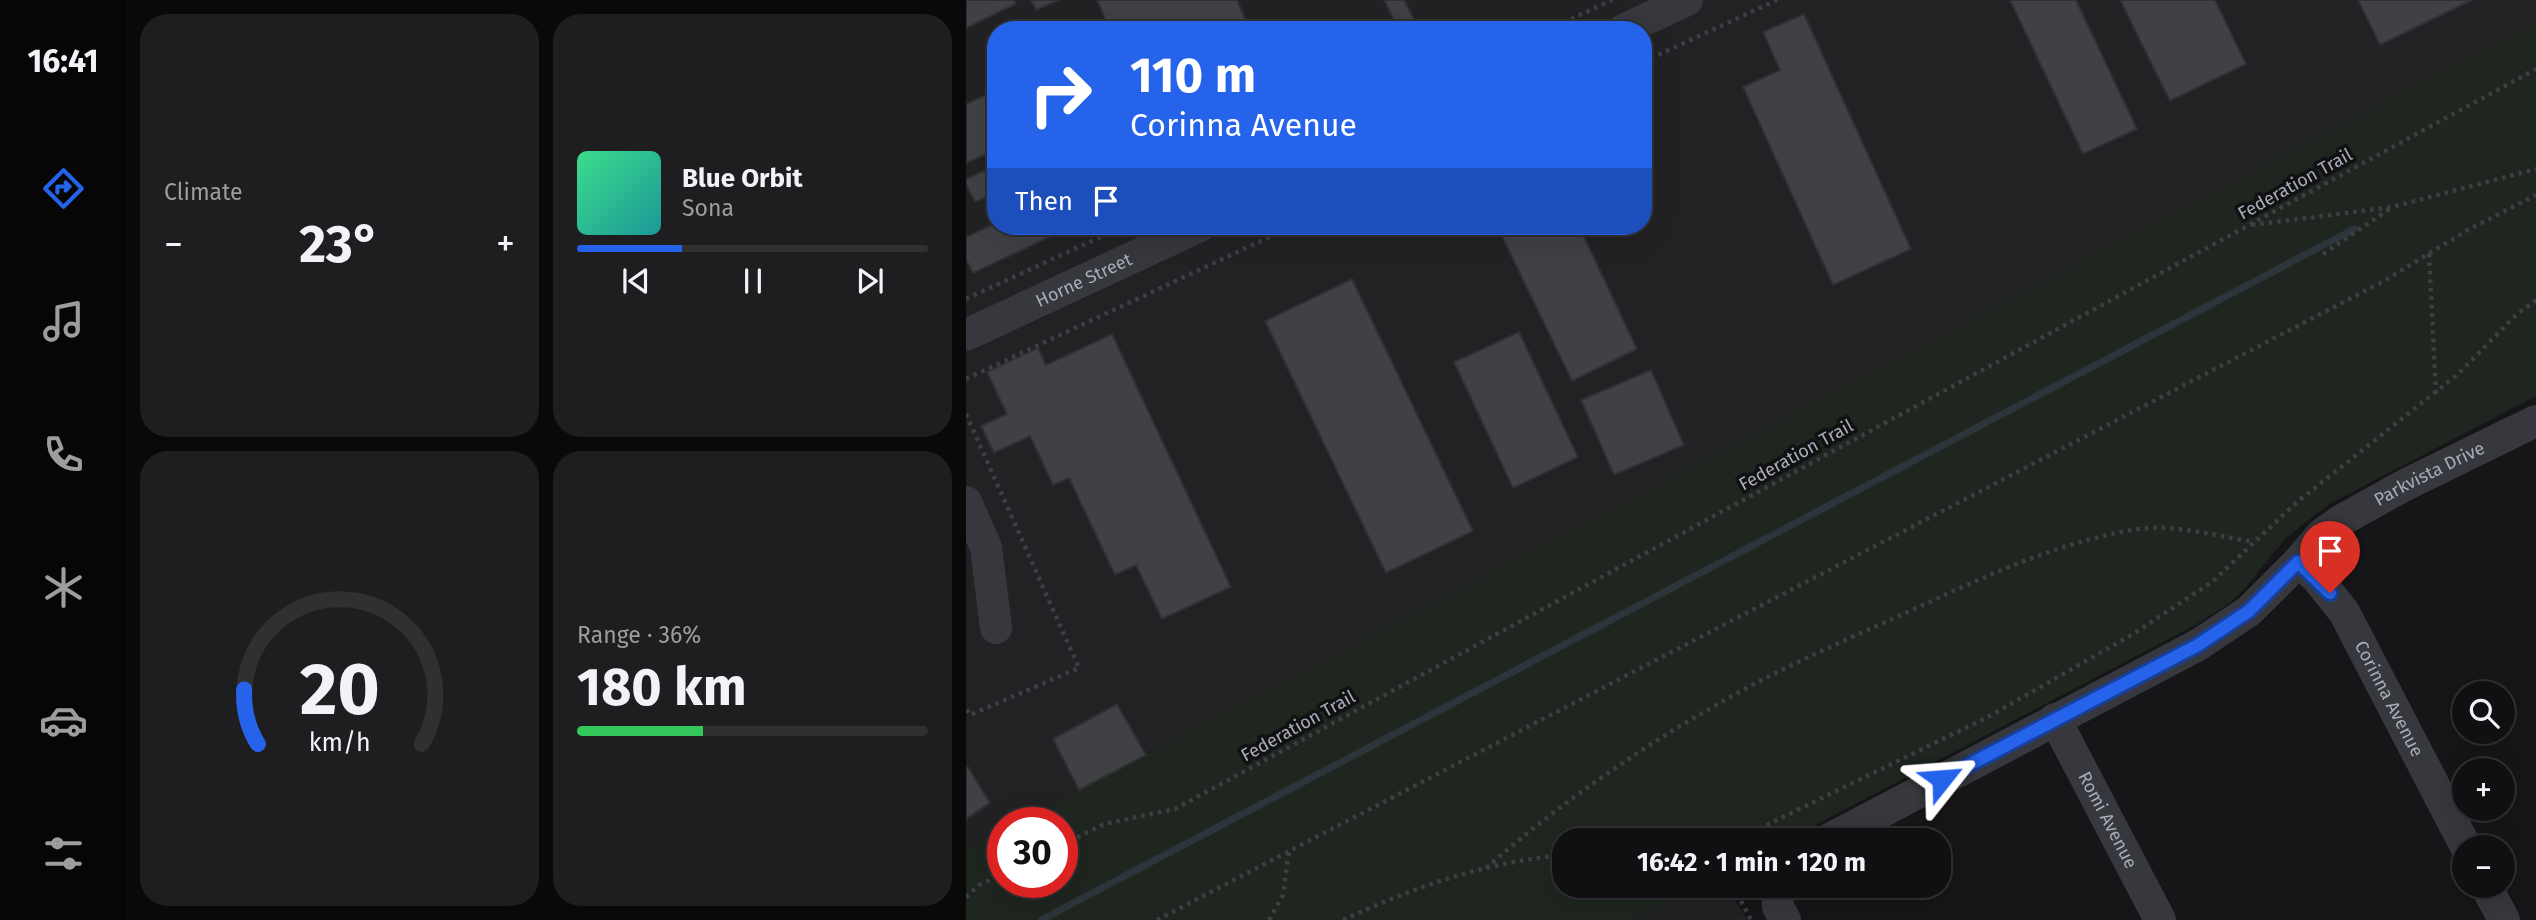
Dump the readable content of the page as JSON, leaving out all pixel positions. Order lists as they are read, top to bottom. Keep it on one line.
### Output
{"streets":{"street":["Horne Street","Parkvista Drive","Corinna Avenue","Romi Avenue"],"path":["Federation Trail"]},"crossings":[["Parkvista Drive","Corinna Avenue"],["Parkvista Drive","Romi Avenue"]],"page":{"tabs":"16:41","tile":["Climate",["Range · 36%","180 km"]],"turn":["110 m","Corinna Avenue"],"song":["Blue Orbit","Sona"],"then":"Then","heat":["−","23°","+"],"map_buttons":["+","−"],"limit":"30","trip":"16:42 · 1 min · 120 m","gauge":["20","km/h"]}}
